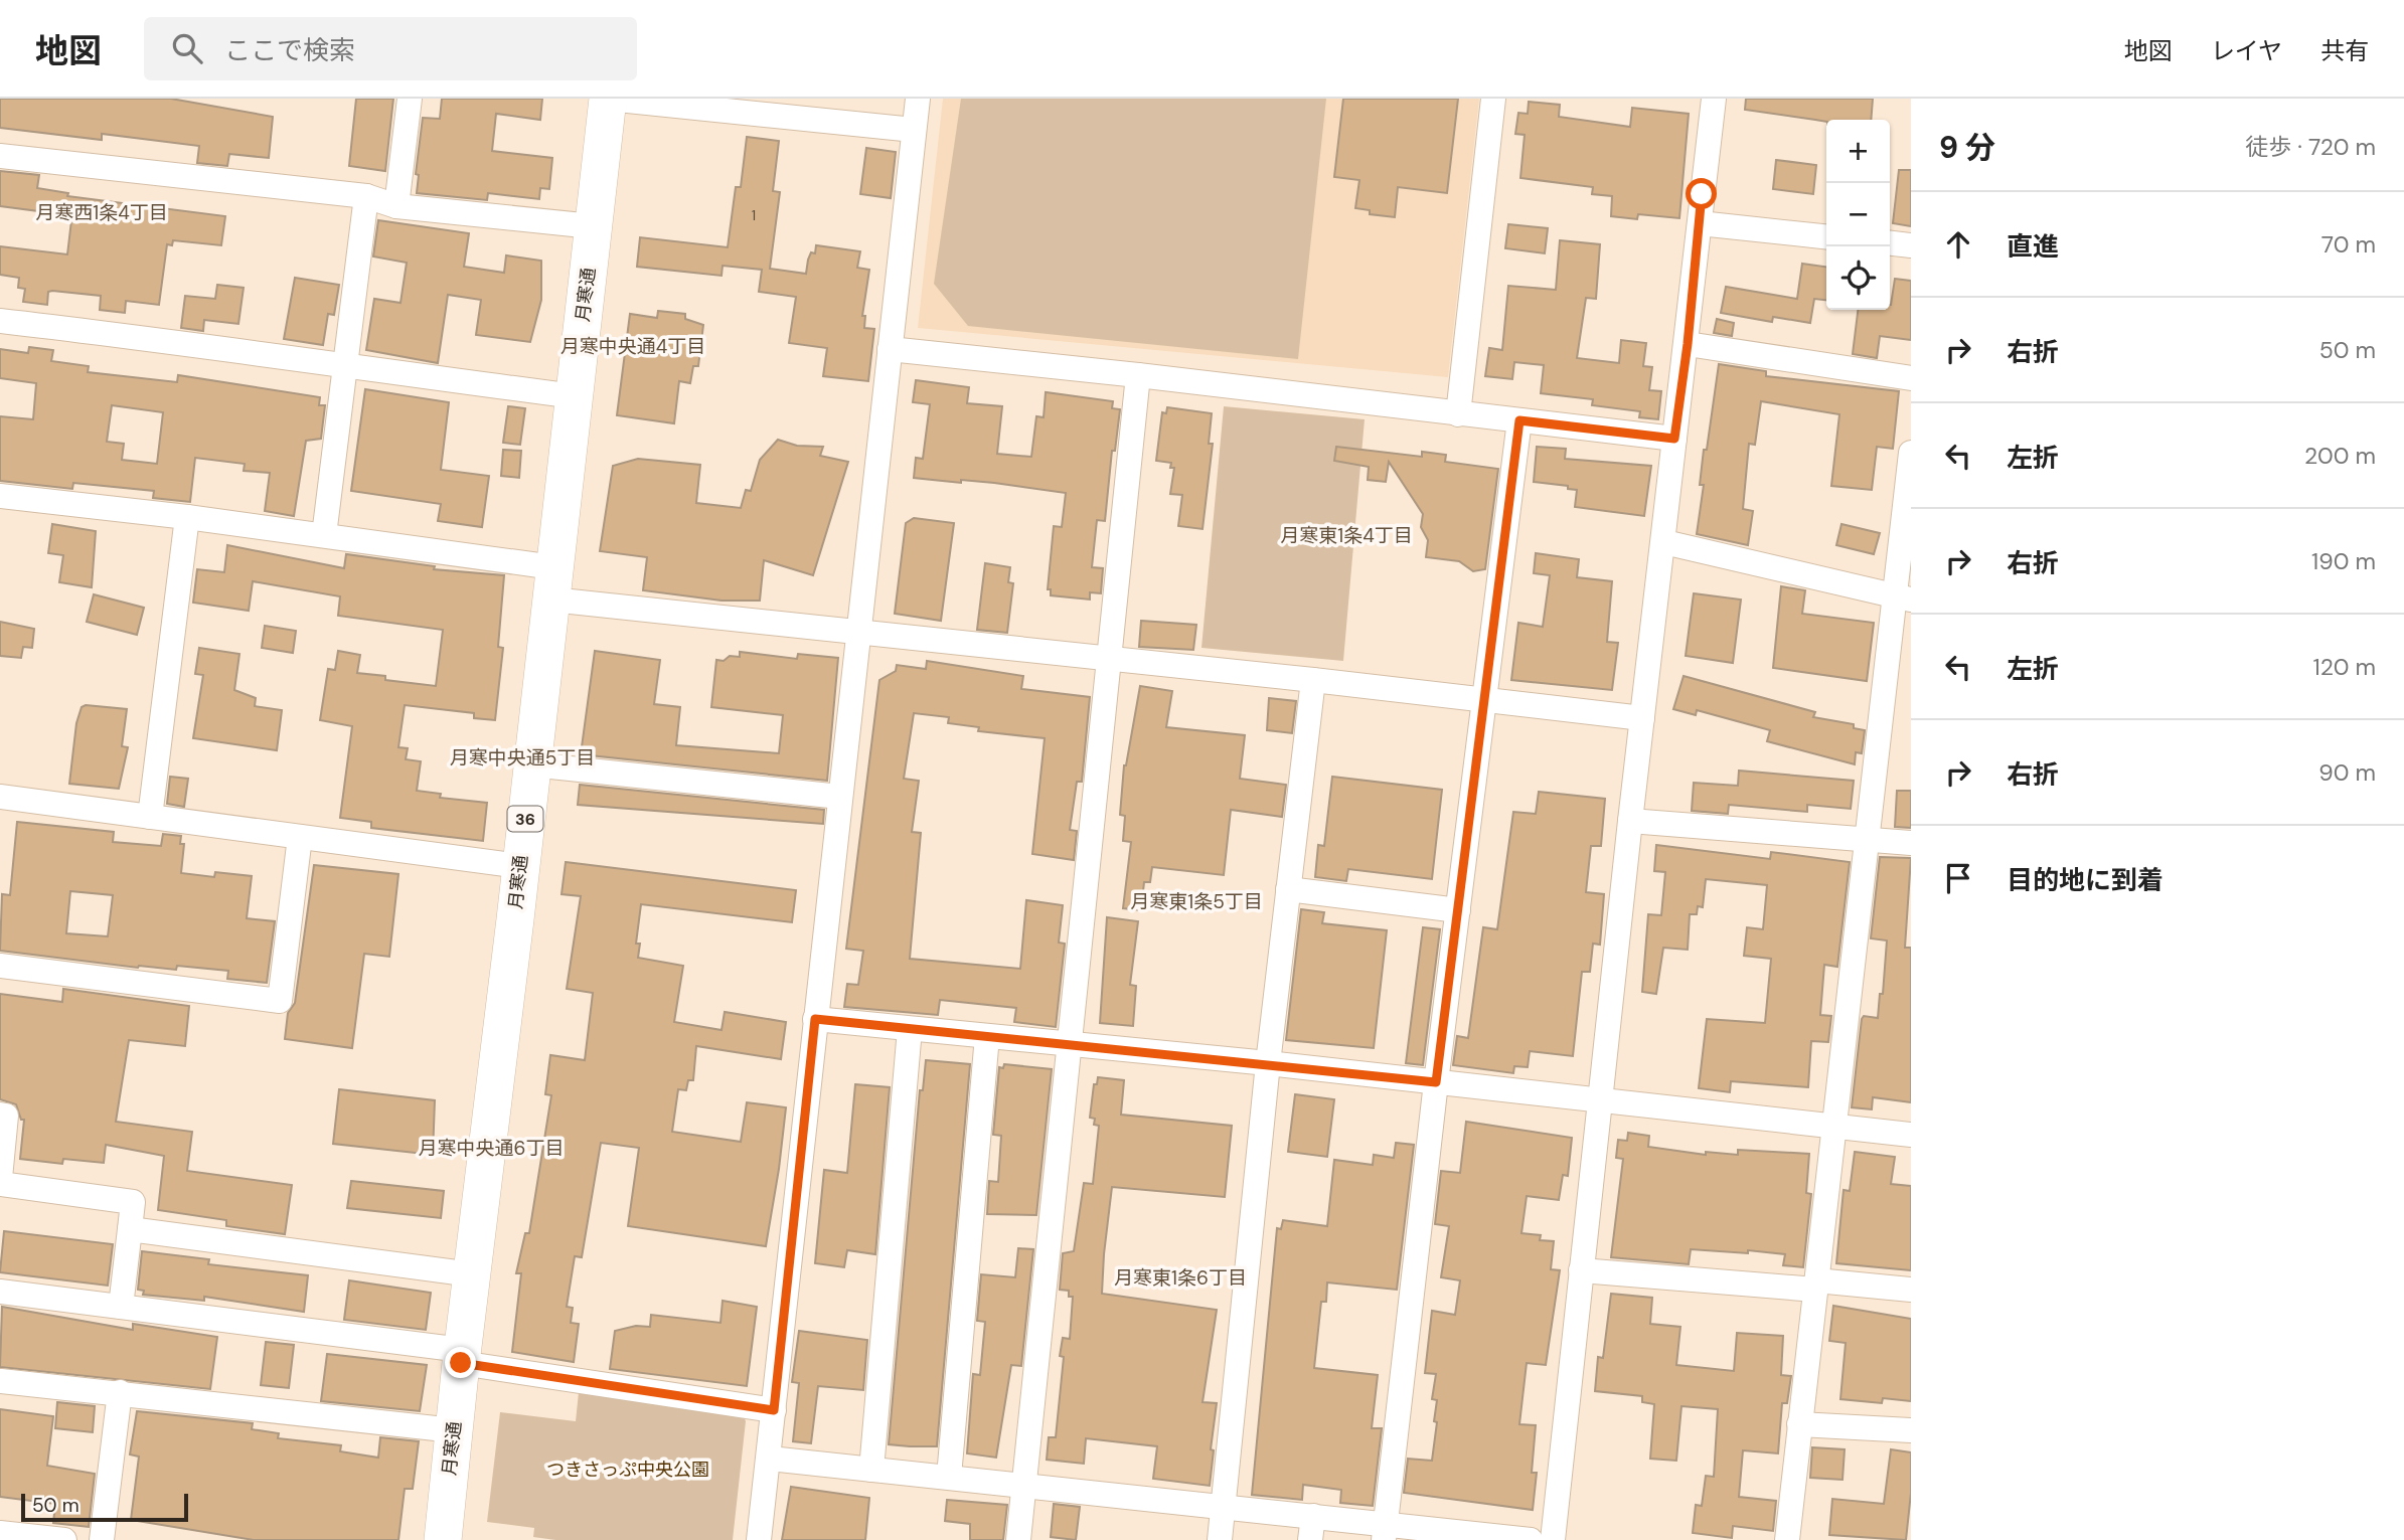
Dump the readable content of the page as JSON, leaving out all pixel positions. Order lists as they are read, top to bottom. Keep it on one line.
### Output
{"streets":{"highway":["月寒通","36"]},"districts":["月寒西1条4丁目","月寒中央通4丁目","月寒東1条4丁目","月寒中央通5丁目","月寒東1条5丁目","月寒中央通6丁目","月寒東1条6丁目"],"parks":["つきさっぷ中央公園"],"house_numbers":["1"],"scale_bar":"50 m","page":{"header":"地図","search":"ここで検索","nav":["地図","レイヤ","共有"],"heading":["9 分","徒歩 · 720 m"],"map_buttons":["+","−"],"list":[["直進","70 m"],["右折","50 m"],["左折","200 m"],["右折","190 m"],["左折","120 m"],["右折","90 m"],"目的地に到着"],"scale":"50 m"}}
